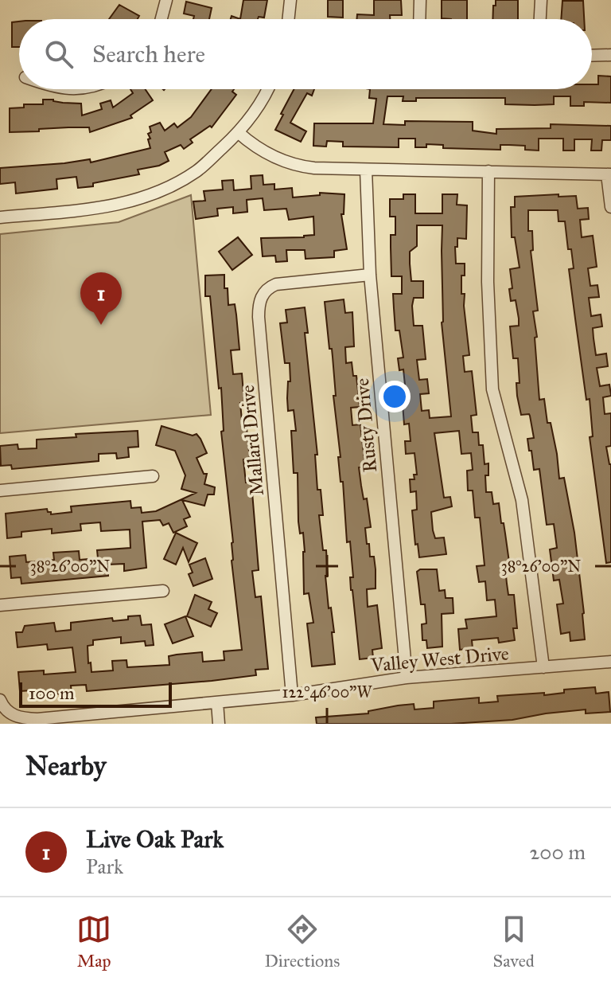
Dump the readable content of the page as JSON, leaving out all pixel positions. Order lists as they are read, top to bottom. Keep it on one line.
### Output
{"streets":{"street":["Rusty Drive","Mallard Drive","Valley West Drive"]},"crossings":[["Rusty Drive","Mallard Drive"],["Rusty Drive","Valley West Drive"],["Mallard Drive","Valley West Drive"]],"scale_bar":"100 m","page":{"search":"Search here","pins":"1","scale":"100 m","heading":"Nearby","list":[{"mark":"1","name":"Live Oak Park","note":"Park","value":"200 m"}],"nav":["Map","Directions","Saved"]},"coordinates":["38°26'00\"N","122°46'00\"W"]}
